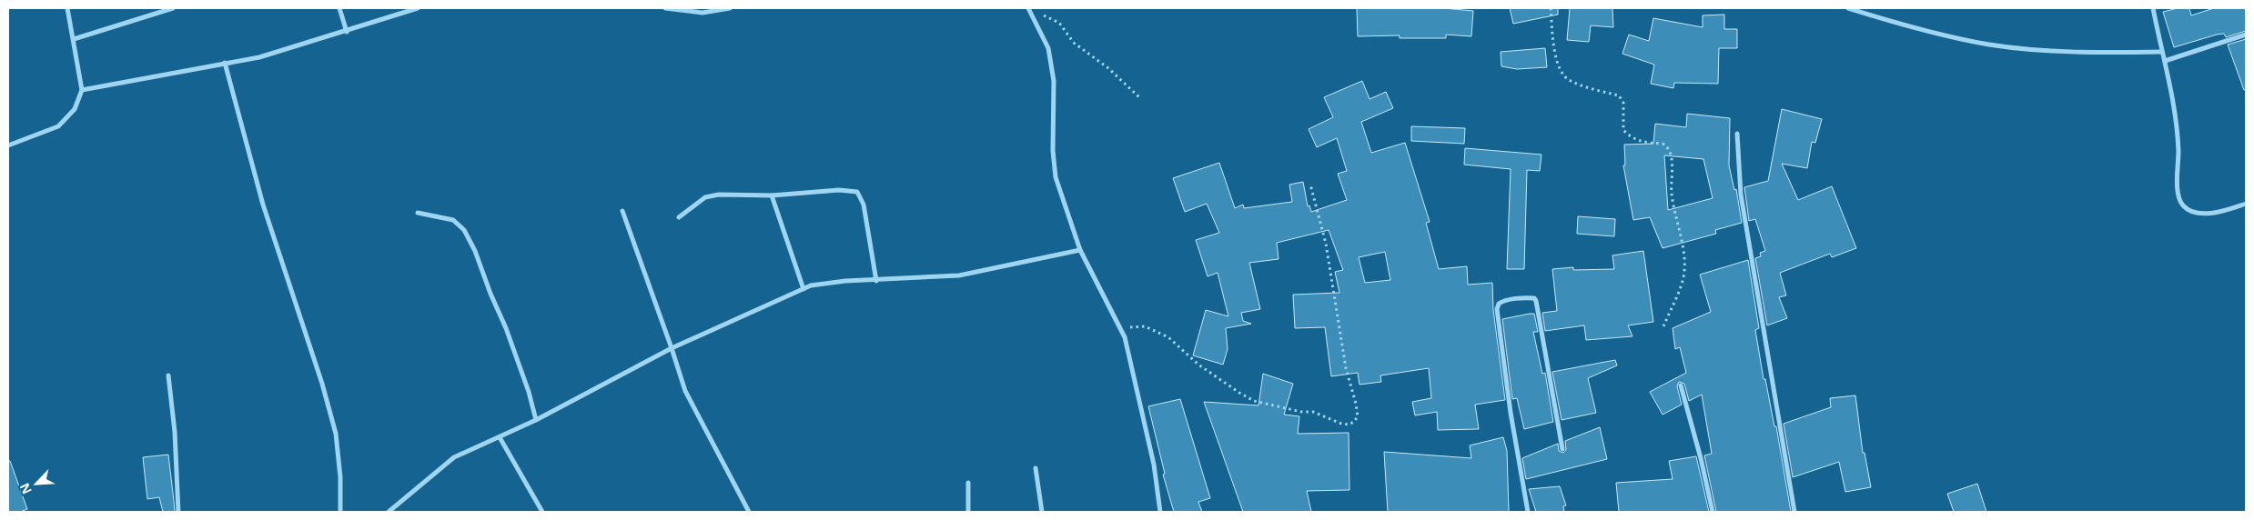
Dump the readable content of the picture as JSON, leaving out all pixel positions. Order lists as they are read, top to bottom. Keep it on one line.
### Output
{"north":"bottom left"}
